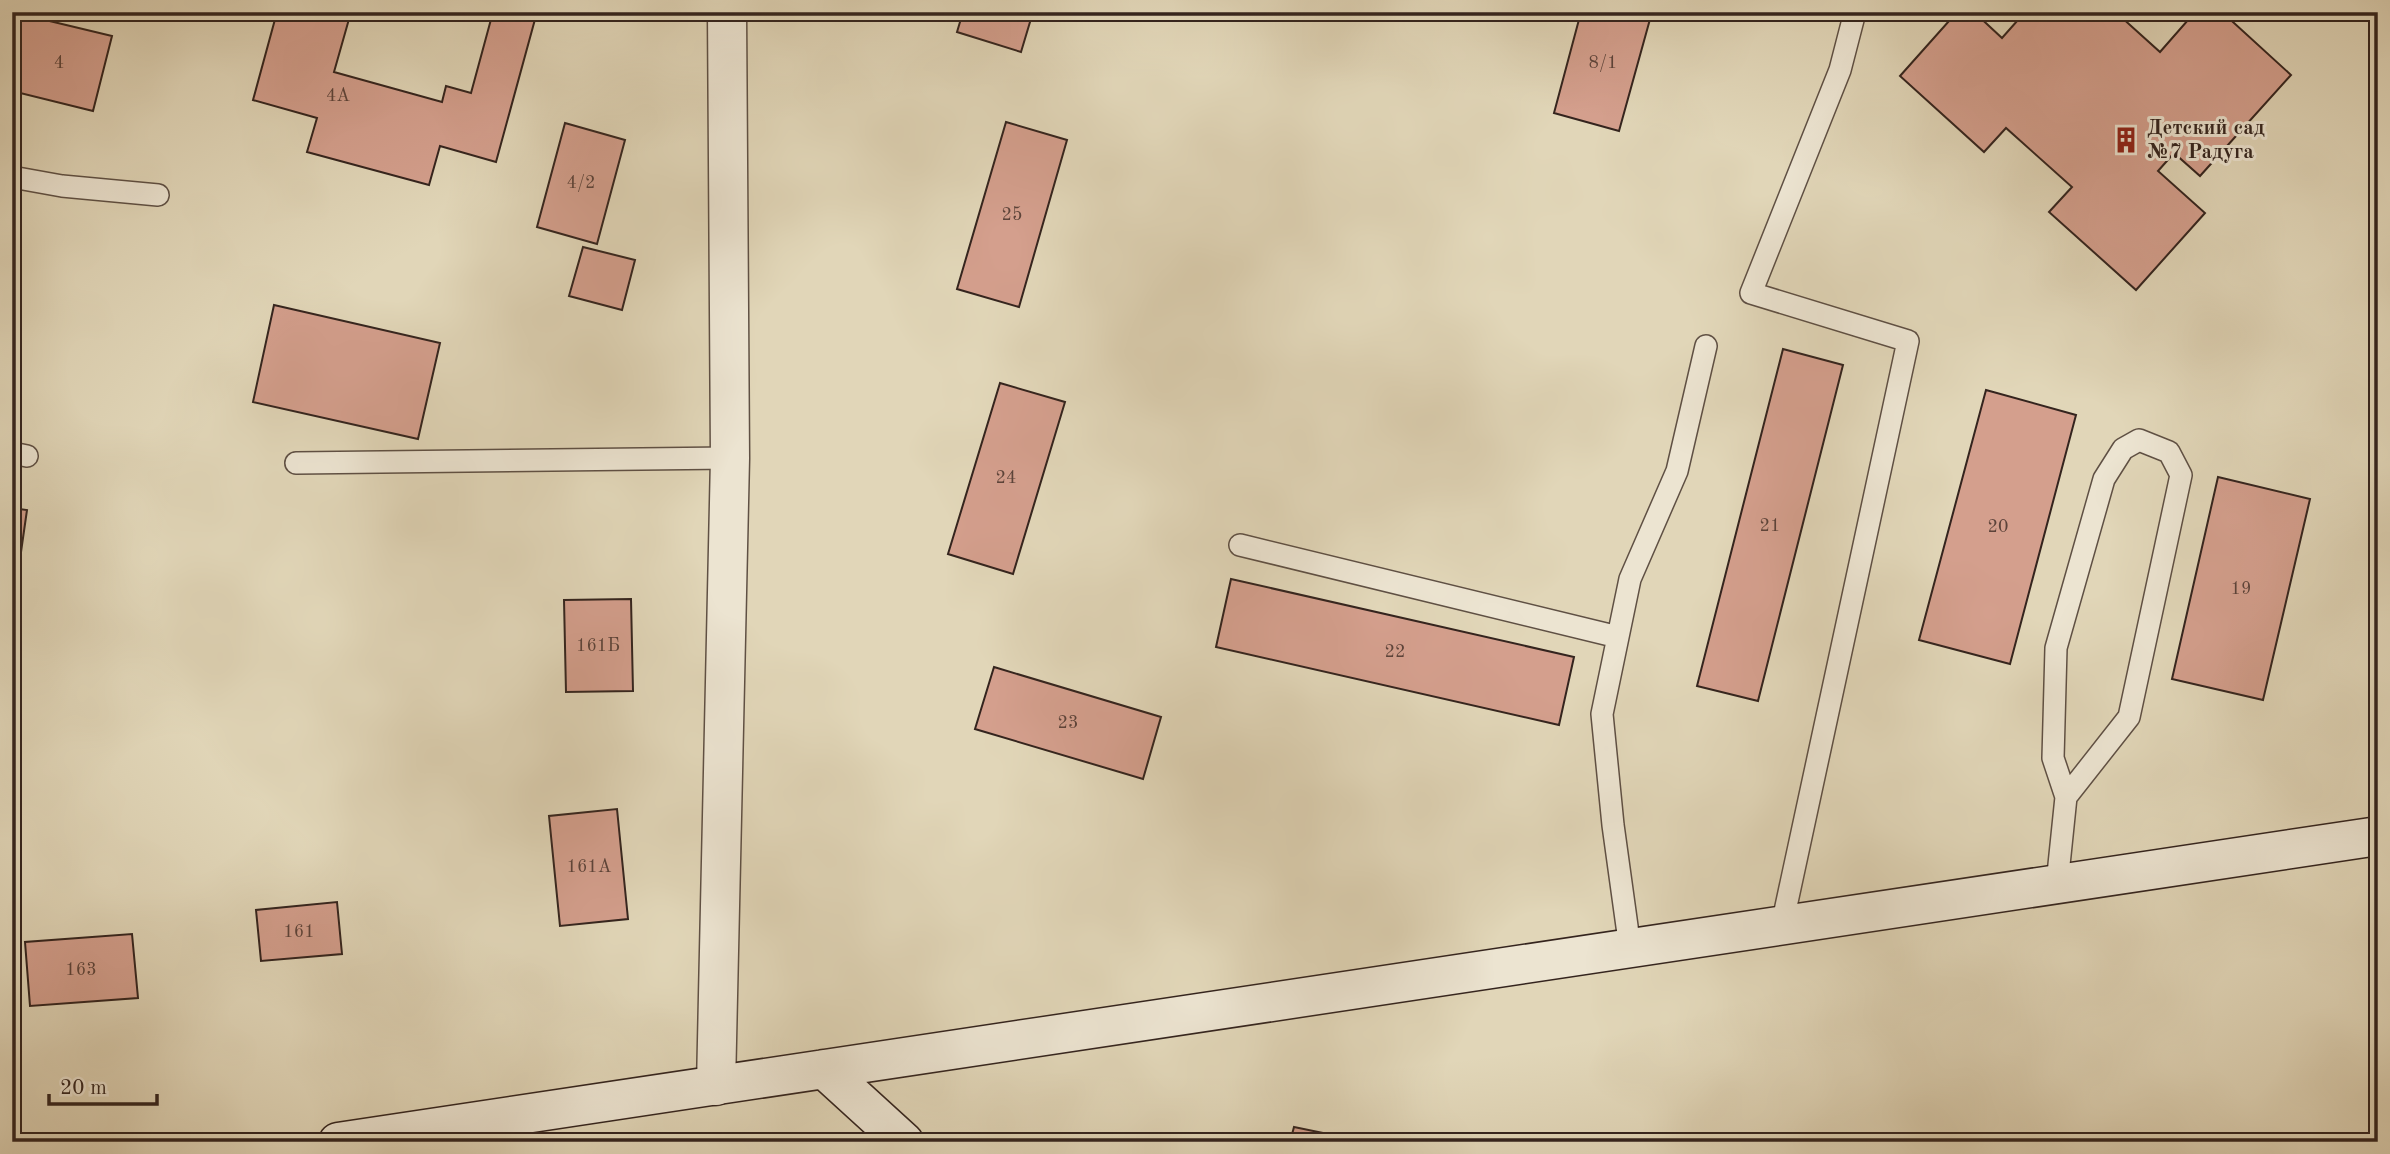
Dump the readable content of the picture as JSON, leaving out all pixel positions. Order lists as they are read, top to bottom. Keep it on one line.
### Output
{"places":{"building":["Детский сад №7 Радуга"]},"house_numbers":["4","8/1","4А","4/2","25","24","21","20","19","161Б","22","23","161А","161","163"],"scale_bar":"20 m"}
